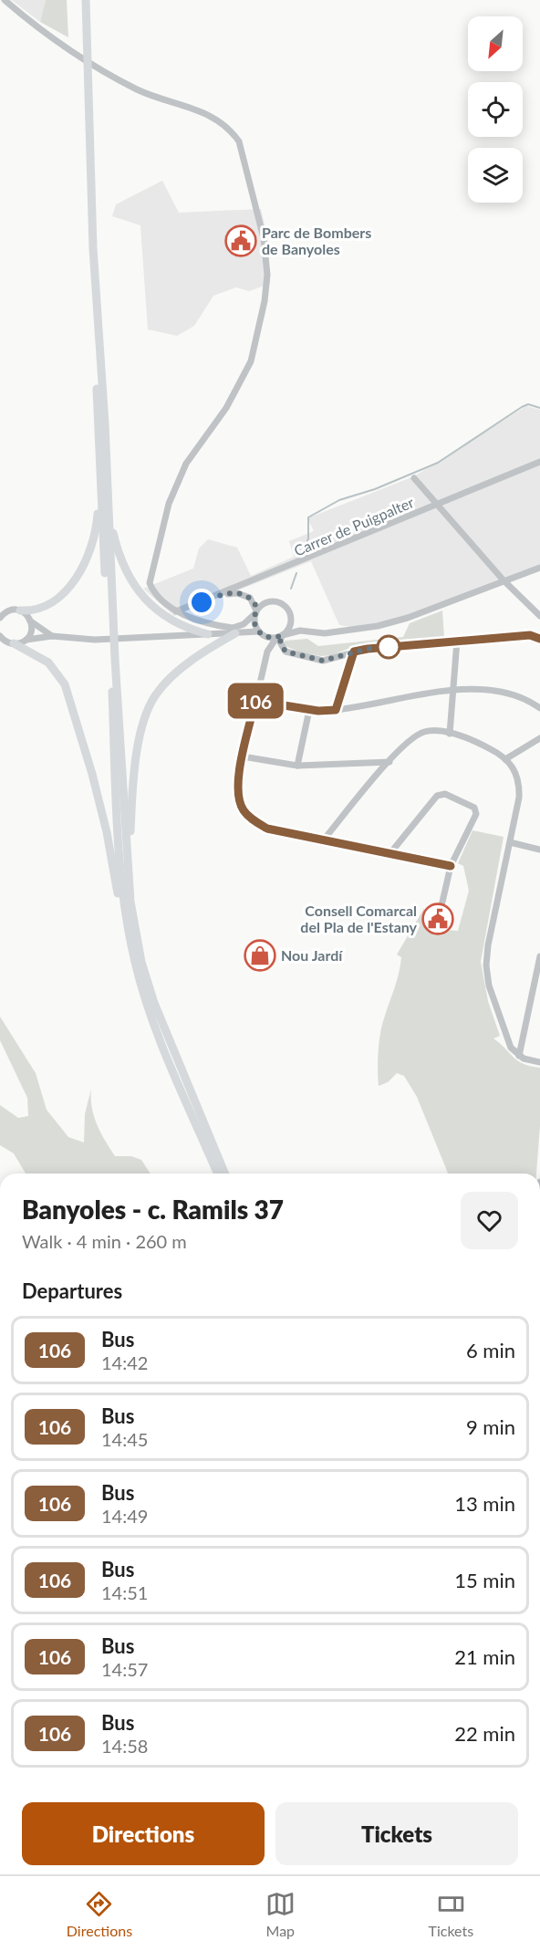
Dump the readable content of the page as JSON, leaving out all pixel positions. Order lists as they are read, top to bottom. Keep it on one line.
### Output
{"streets":{"street":["Carrer de Puigpalter"]},"places":{"public building":["Parc de Bombers de Banyoles","Consell Comarcal del Pla de l'Estany"],"shop":["Nou Jardí"]},"lines":["bus line 106"],"north":"bottom left","page":{"on_map":"106","heading":[["Banyoles - c. Ramils 37","Walk · 4 min · 260 m"],"Departures"],"list":[{"mark":"106","name":"Bus","note":"14:42","value":"6 min"},{"mark":"106","name":"Bus","note":"14:45","value":"9 min"},{"mark":"106","name":"Bus","note":"14:49","value":"13 min"},{"mark":"106","name":"Bus","note":"14:51","value":"15 min"},{"mark":"106","name":"Bus","note":"14:57","value":"21 min"},{"mark":"106","name":"Bus","note":"14:58","value":"22 min"}],"buttons":["Directions","Tickets"],"tabs":["Directions","Map","Tickets"]}}
